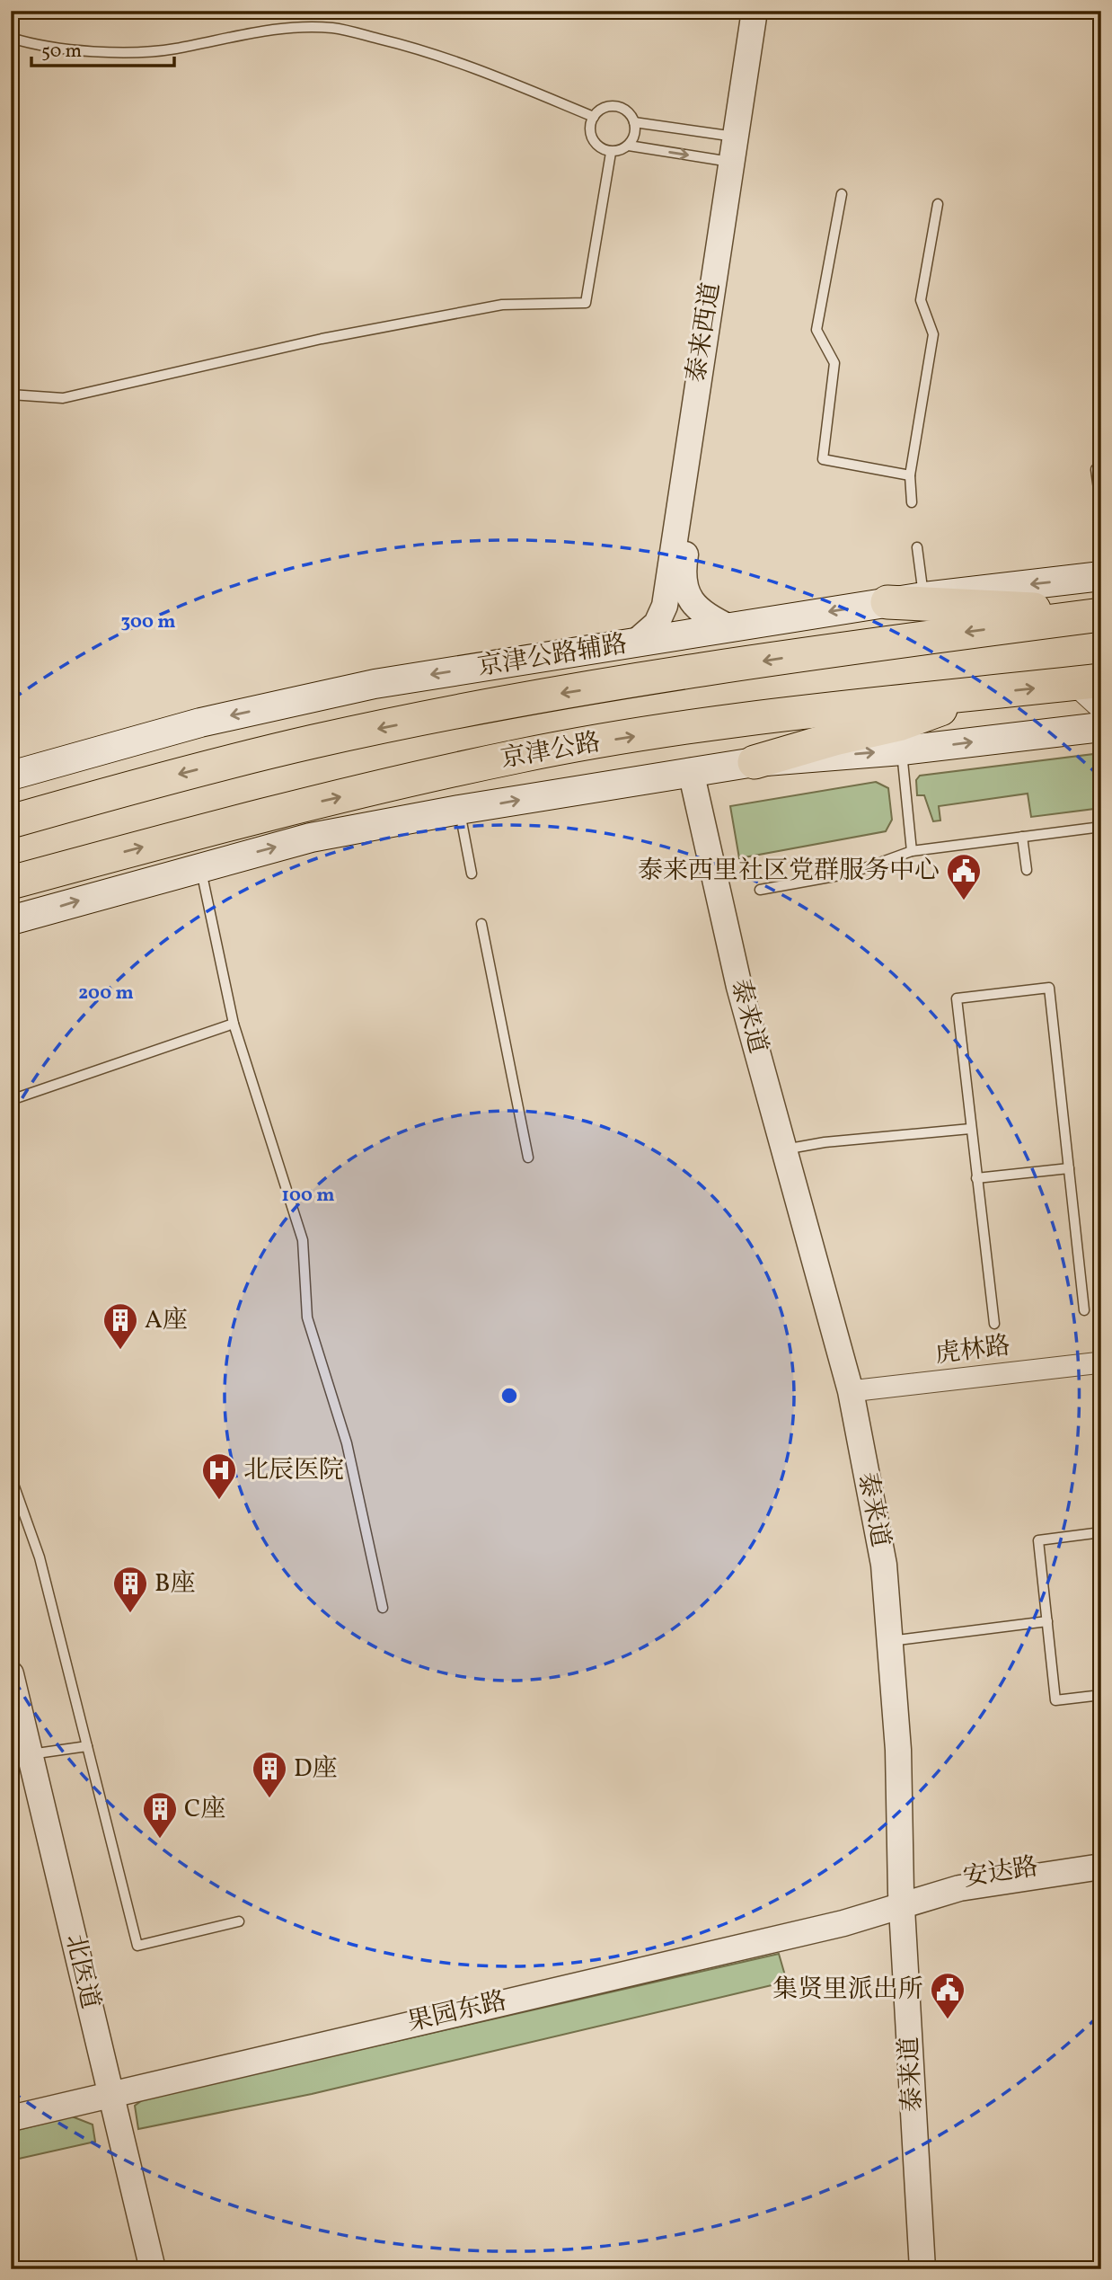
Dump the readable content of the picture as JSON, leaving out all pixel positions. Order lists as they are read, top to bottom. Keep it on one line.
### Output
{"streets":{"highway":["京津公路"],"main road":["京津公路辅路"],"street":["泰来西道","泰来道","虎林路","安达路","北医道","果园东路"]},"crossings":[["泰来西道","京津公路辅路"],["泰来道","虎林路"],["泰来道","安达路"],["泰来道","果园东路"],["安达路","果园东路"],["北医道","果园东路"]],"places":{"public building":["泰来西里社区党群服务中心","集贤里派出所"],"building":["A座","B座","D座","C座"],"hospital":["北辰医院"]},"scale_bar":"50 m","rings":["300 m","200 m","100 m"]}
